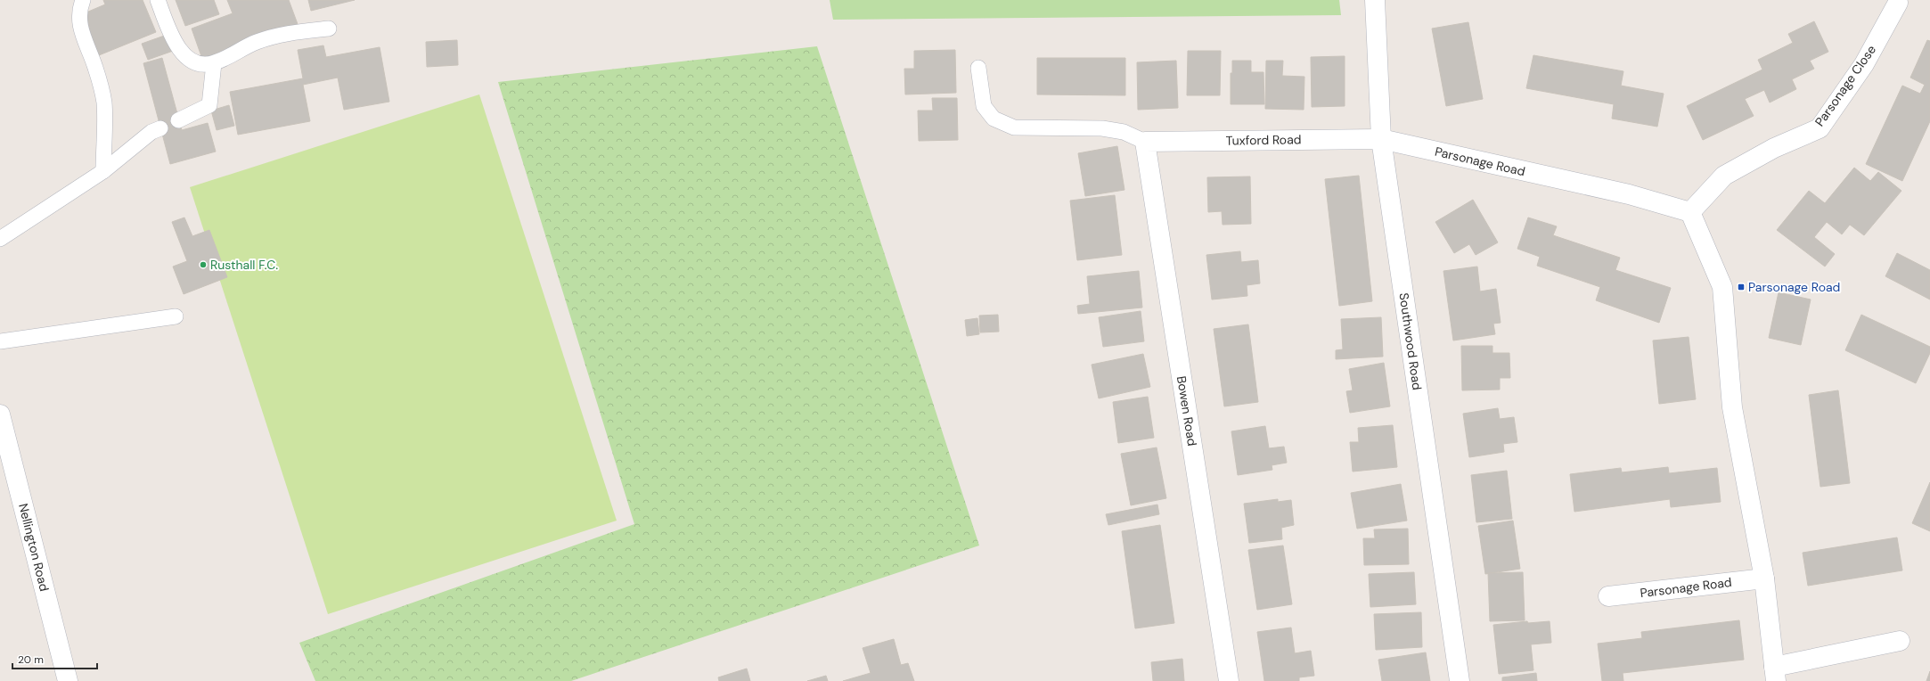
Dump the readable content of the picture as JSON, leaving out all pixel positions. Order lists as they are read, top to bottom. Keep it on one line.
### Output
{"streets":{"street":["Parsonage Close","Tuxford Road","Parsonage Road","Southwood Road","Bowen Road","Nellington Road"]},"crossings":[["Parsonage Close","Parsonage Road"],["Tuxford Road","Parsonage Road"],["Tuxford Road","Southwood Road"],["Tuxford Road","Bowen Road"],["Parsonage Road","Southwood Road"]],"places":{"other":["Rusthall F.C."],"transit":["Parsonage Road"]},"scale_bar":"20 m"}
